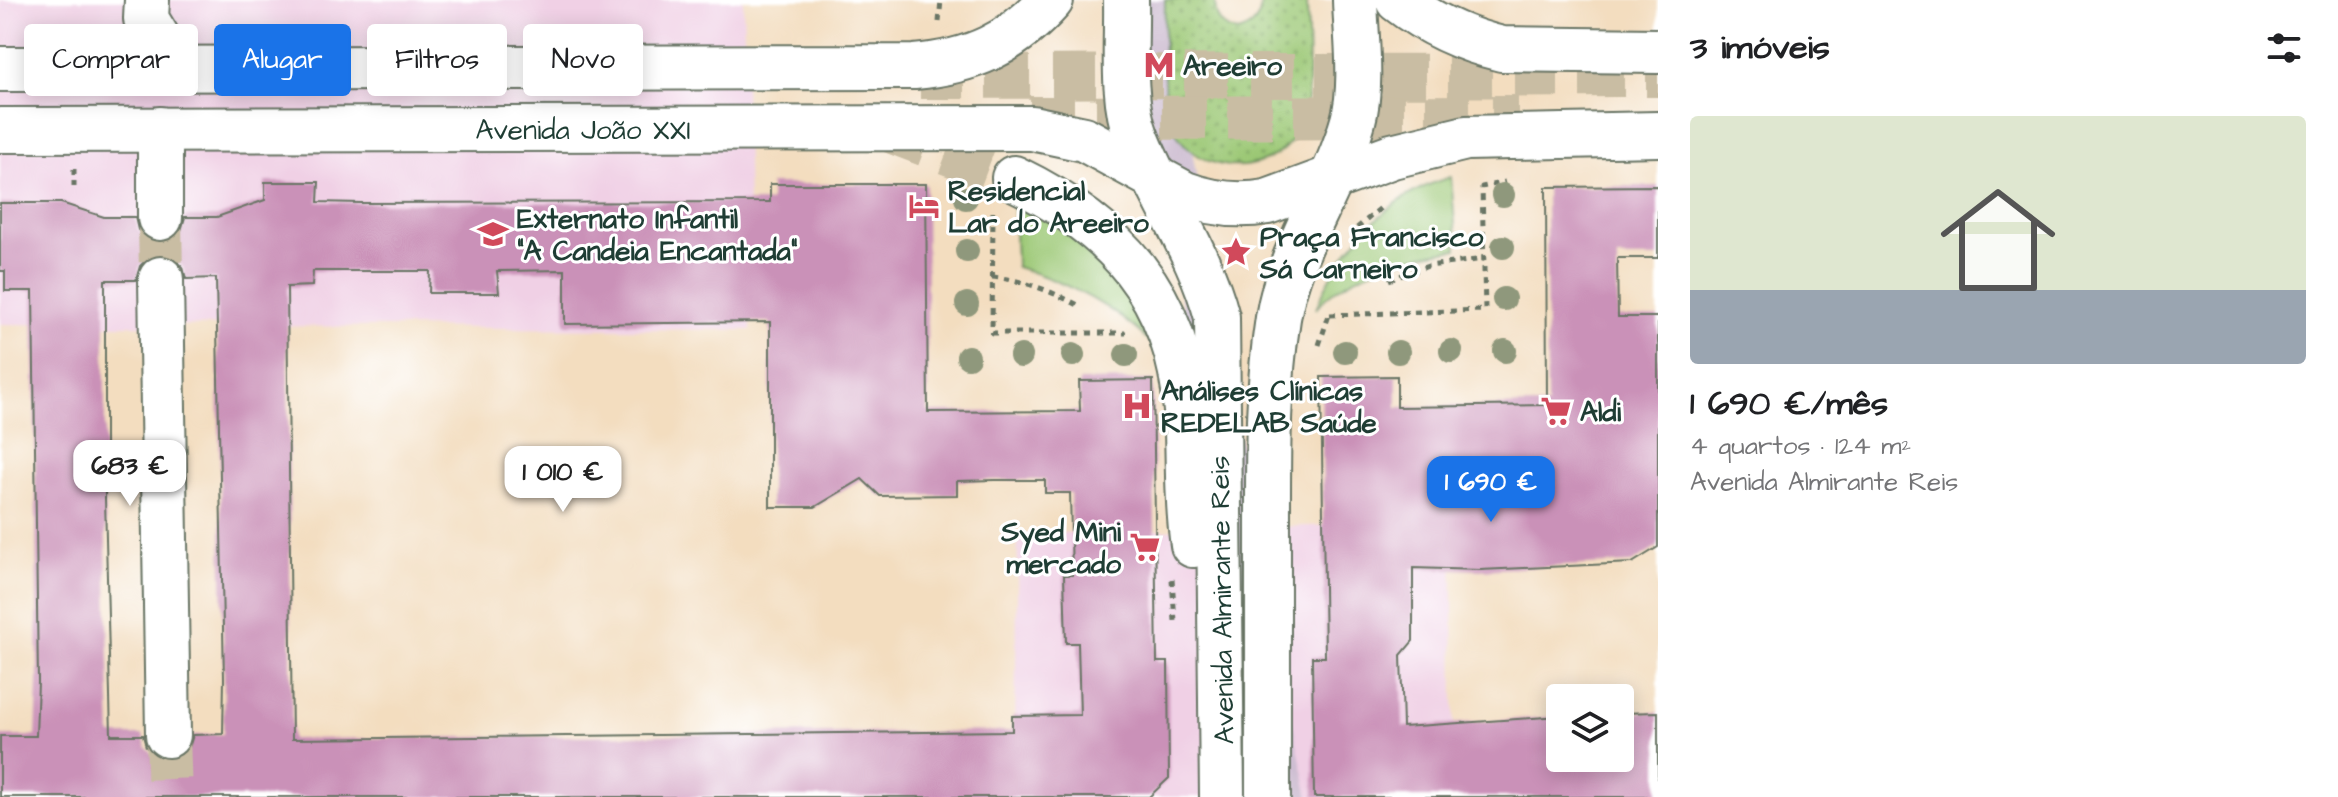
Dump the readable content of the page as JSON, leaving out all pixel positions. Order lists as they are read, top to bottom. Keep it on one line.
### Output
{"streets":{"main road":["Avenida João XXI","Avenida Almirante Reis"]},"crossings":[["Avenida João XXI","Avenida Almirante Reis"]],"places":{"metro station":["Areeiro"],"hotel":["Residencial Lar do Areeiro"],"school or university":["Externato Infantil \"A Candeia Encantada\""],"place":["Praça Francisco Sá Carneiro"],"hospital":["Análises Clínicas REDELAB Saúde"],"supermarket":["Aldi","Syed Mini mercado"]},"page":{"heading":"3 imóveis","chip":["Comprar","Alugar","Filtros","Novo"],"list":[{"name":"1 690 €/mês","note":"4 quartos · 124 m² · Avenida Almirante Reis"}],"price":["683 €","1 010 €","1 690 €"]}}
